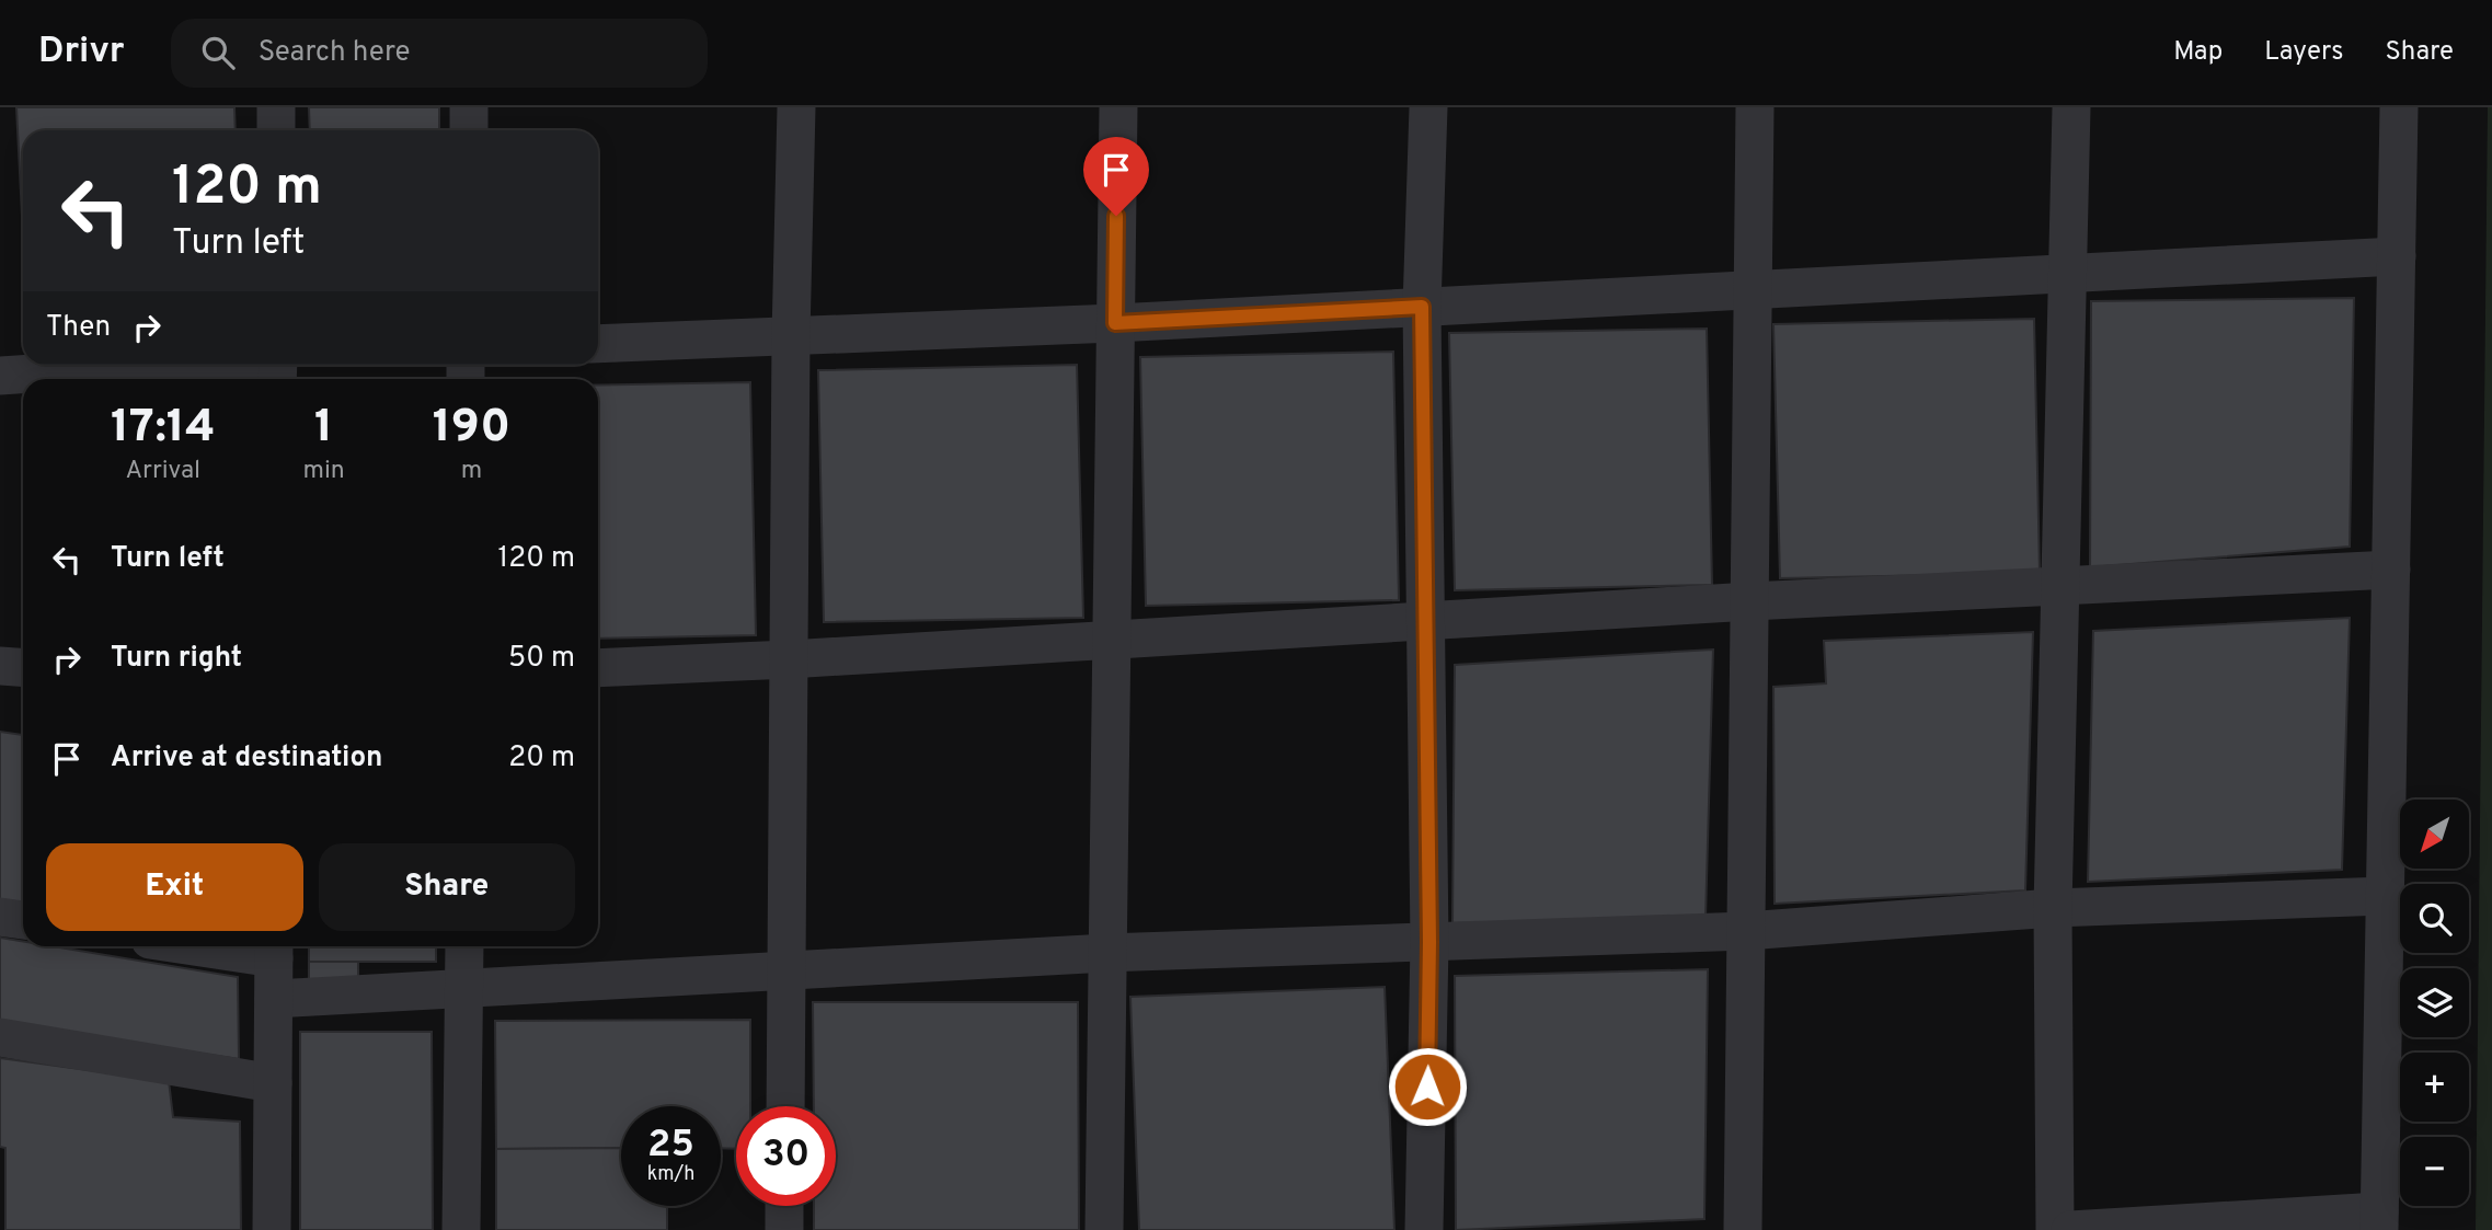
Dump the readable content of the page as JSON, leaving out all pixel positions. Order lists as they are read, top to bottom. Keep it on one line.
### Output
{"north":"bottom left","page":{"header":"Drivr","search":"Search here","nav":["Map","Layers","Share"],"turn":["120 m","Turn left"],"then":"Then","eta":["17:14","Arrival","1","min","190","m"],"list":[{"name":"Turn left","value":"120 m"},{"name":"Turn right","value":"50 m"},{"name":"Arrive at destination","value":"20 m"}],"map_buttons":["+","−"],"buttons":["Exit","Share"],"speed":"25 km/h","limit":"30"}}
